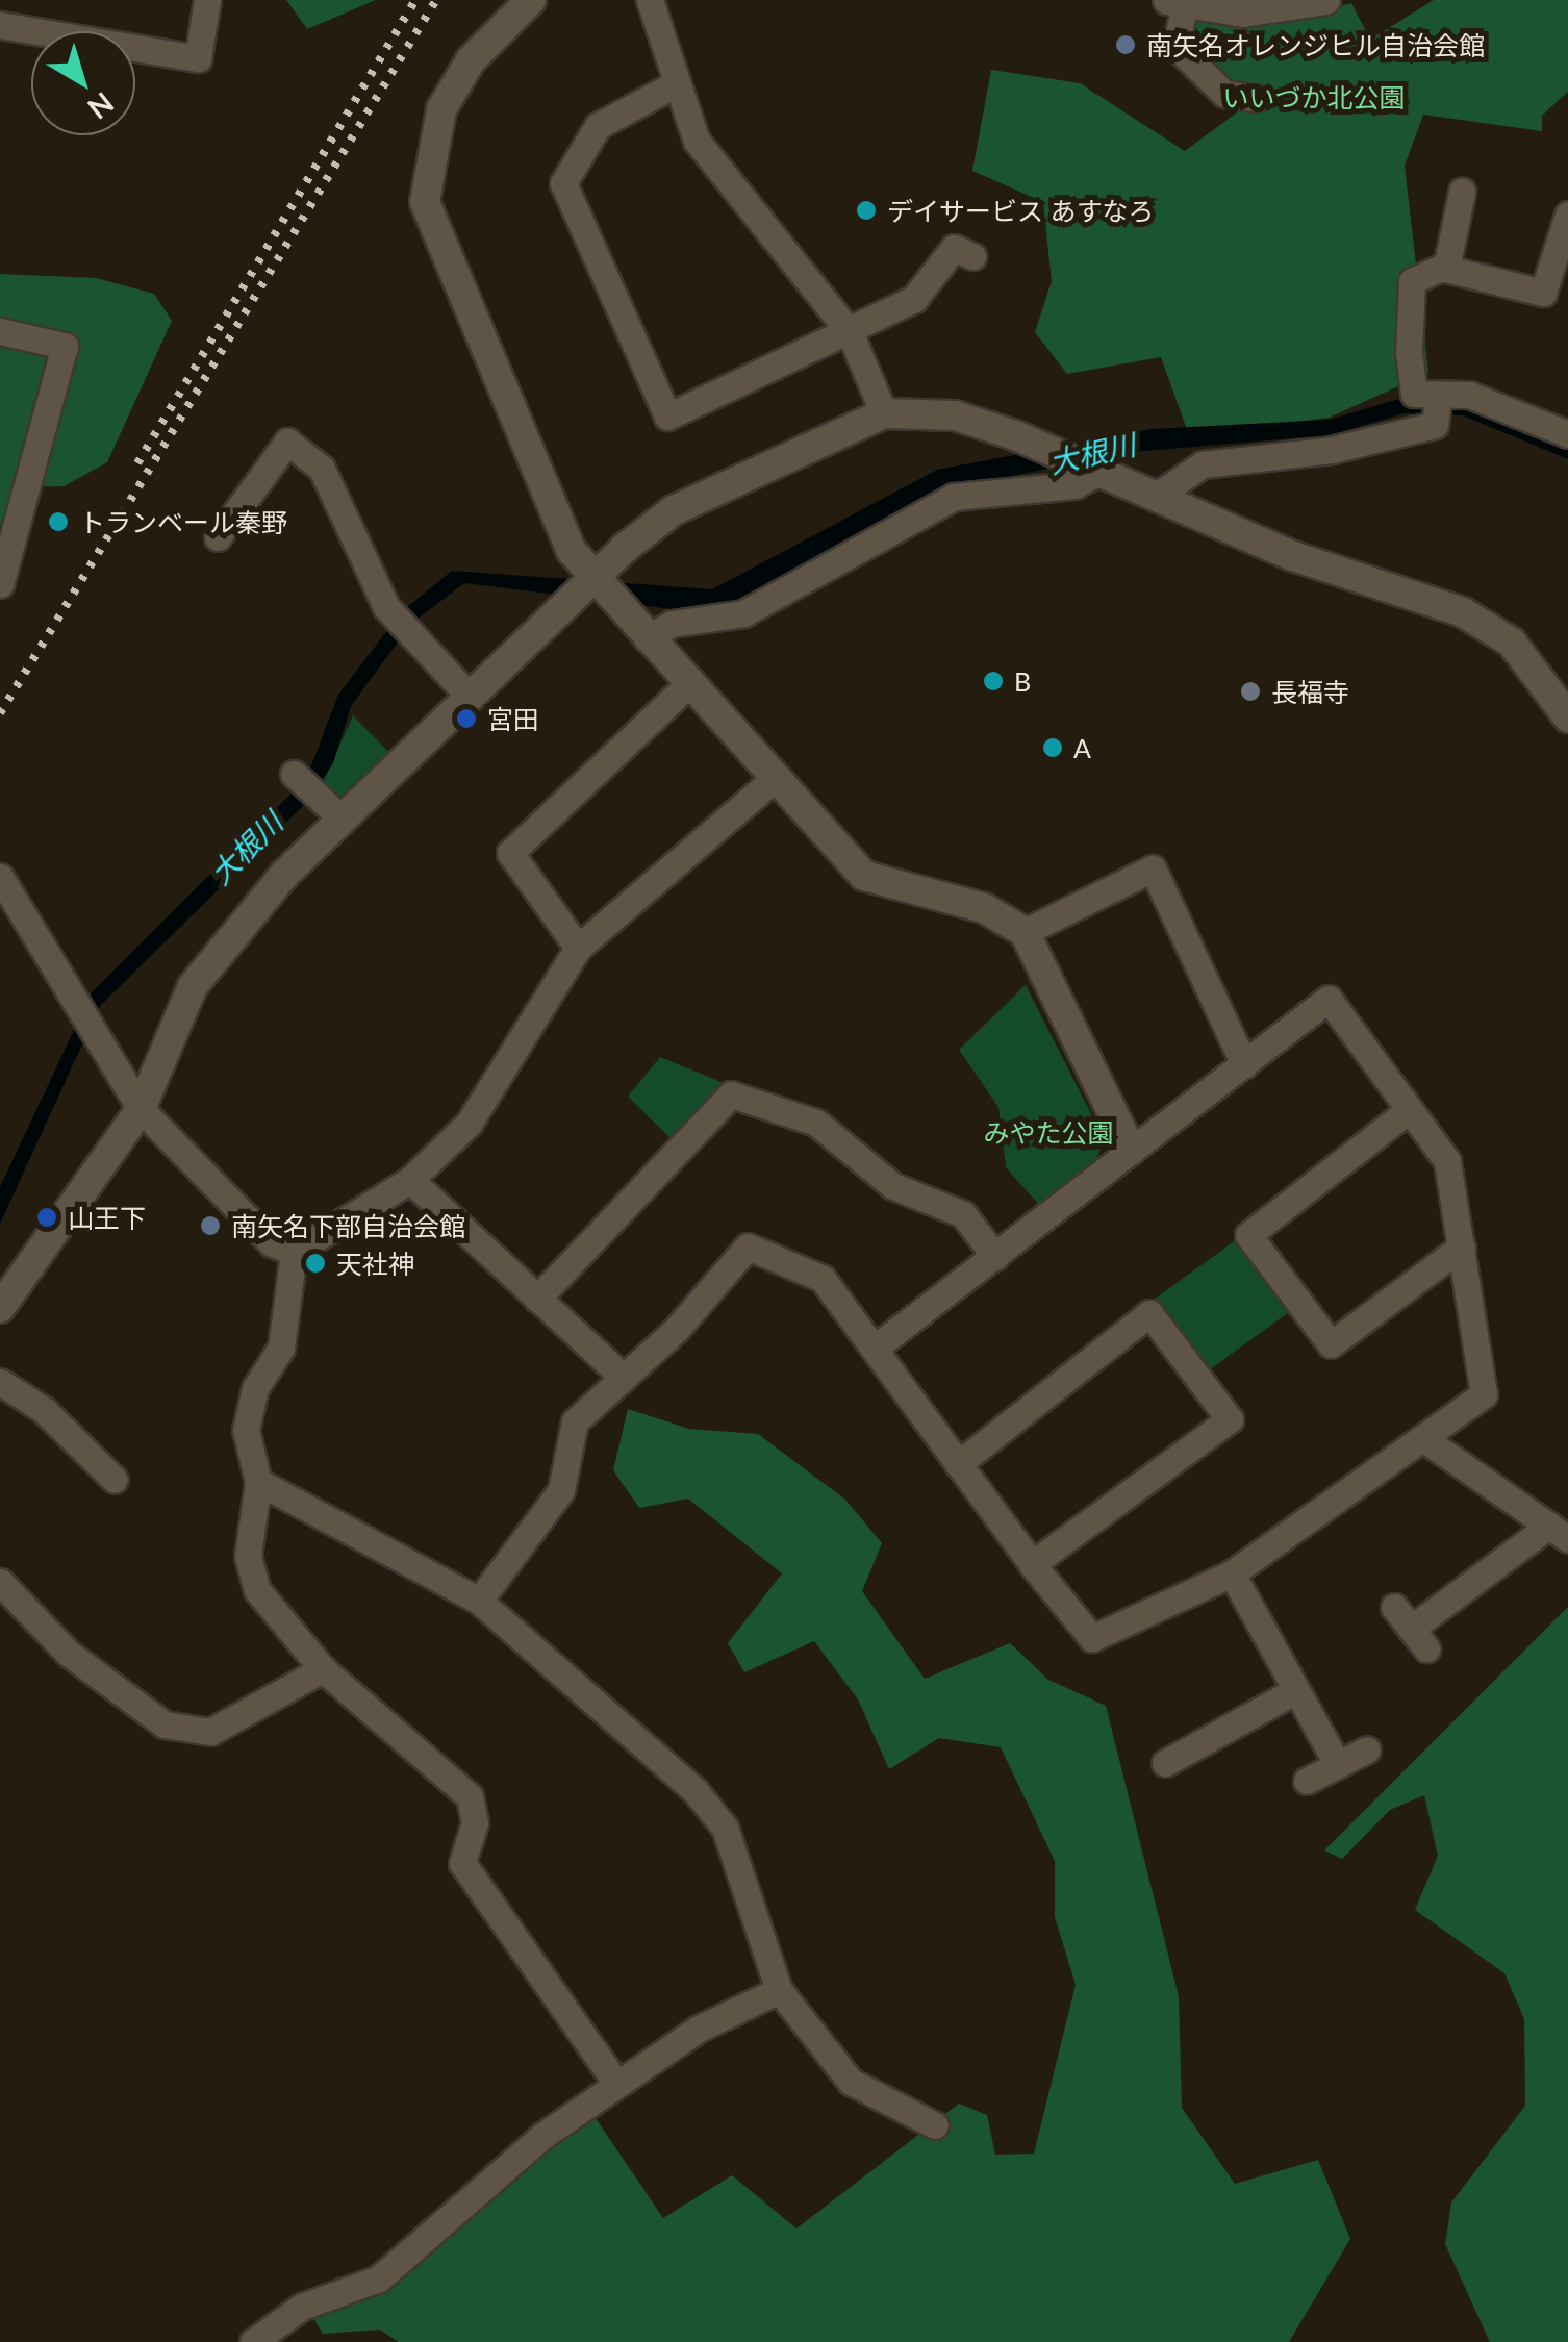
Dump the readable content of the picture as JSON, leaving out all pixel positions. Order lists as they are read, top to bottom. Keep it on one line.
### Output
{"water":["大根川"],"parks":["いいづか北公園","みやた公園"],"places":["南矢名オレンジヒル自治会館","デイサービス あすなろ","トランベール秦野","B","長福寺","宮田","A","山王下","南矢名下部自治会館","天社神"],"north":"bottom right"}
